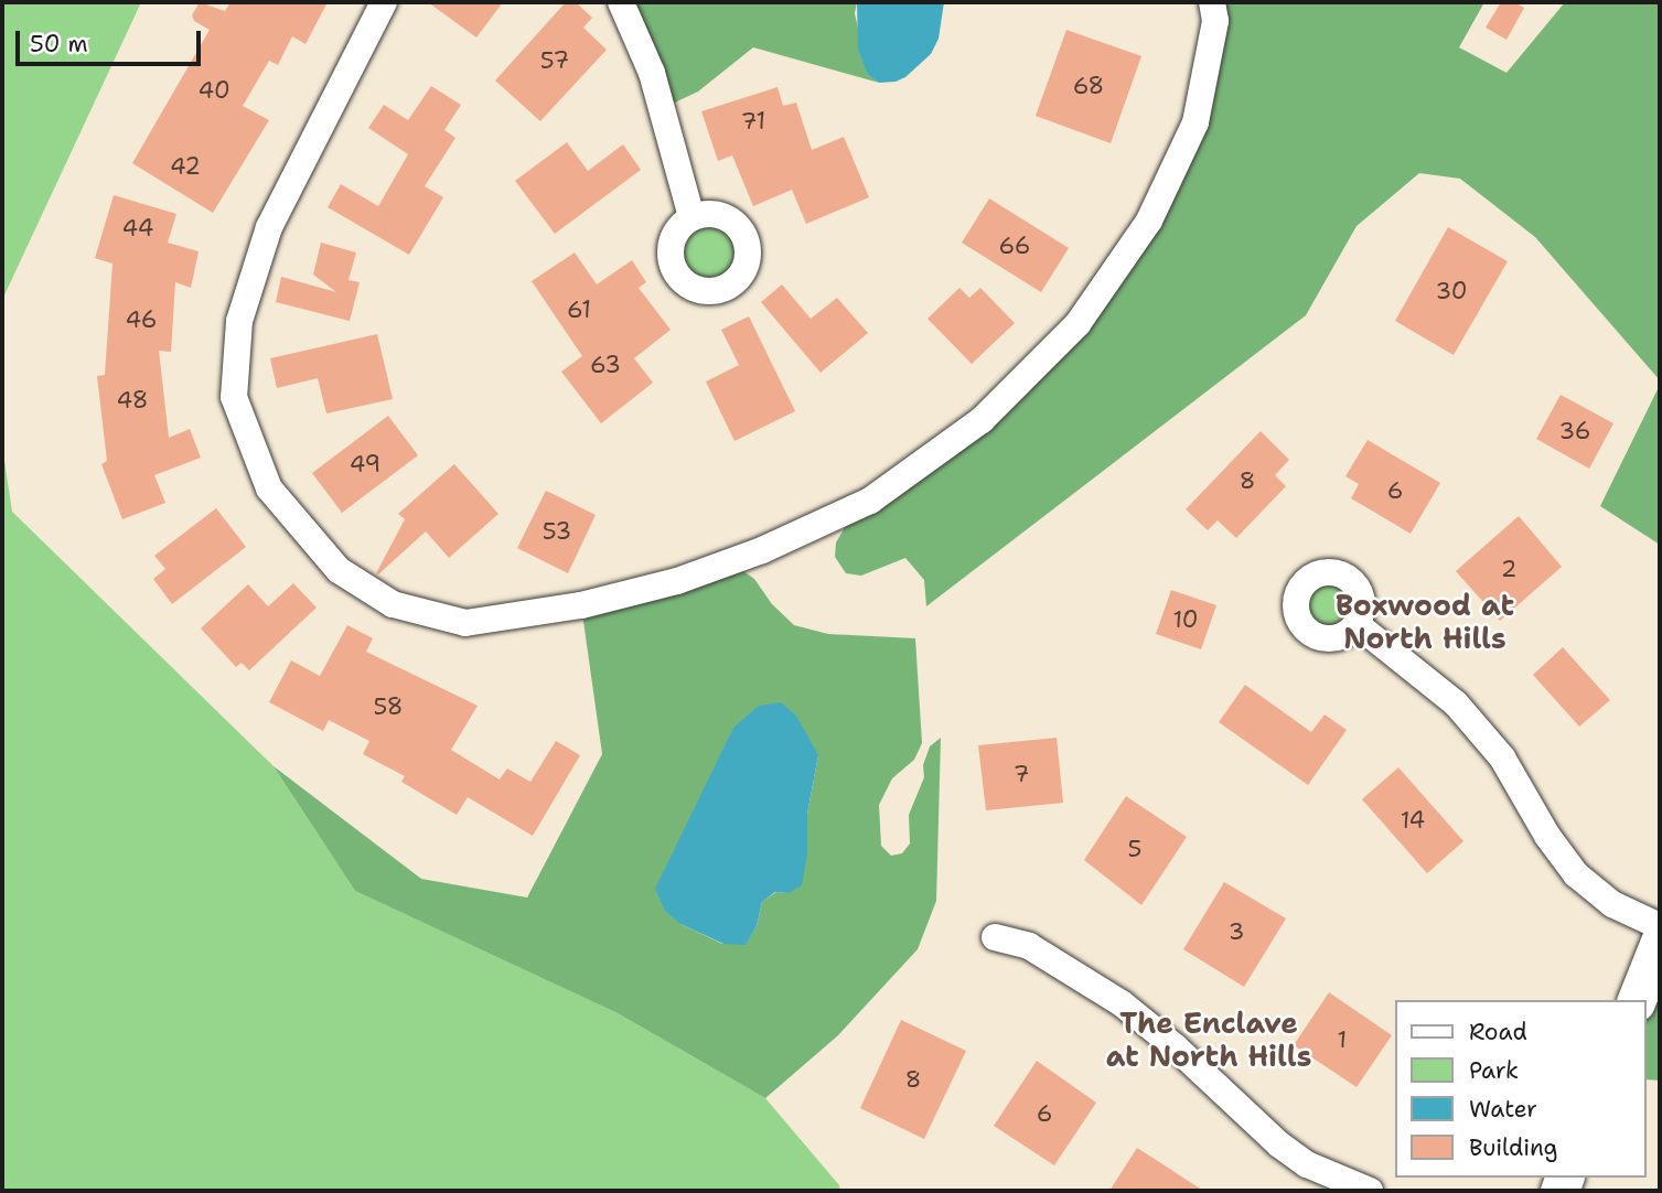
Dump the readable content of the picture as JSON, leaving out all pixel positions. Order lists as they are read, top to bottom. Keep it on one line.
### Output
{"districts":["Boxwood at North Hills","The Enclave at North Hills"],"house_numbers":["57","68","40","71","42","44","66","30","61","46","63","48","36","49","8","6","53","2","10","58","7","14","5","3","1","8","6"],"legend":["Road","Park","Water","Building"],"scale_bar":"50 m"}
